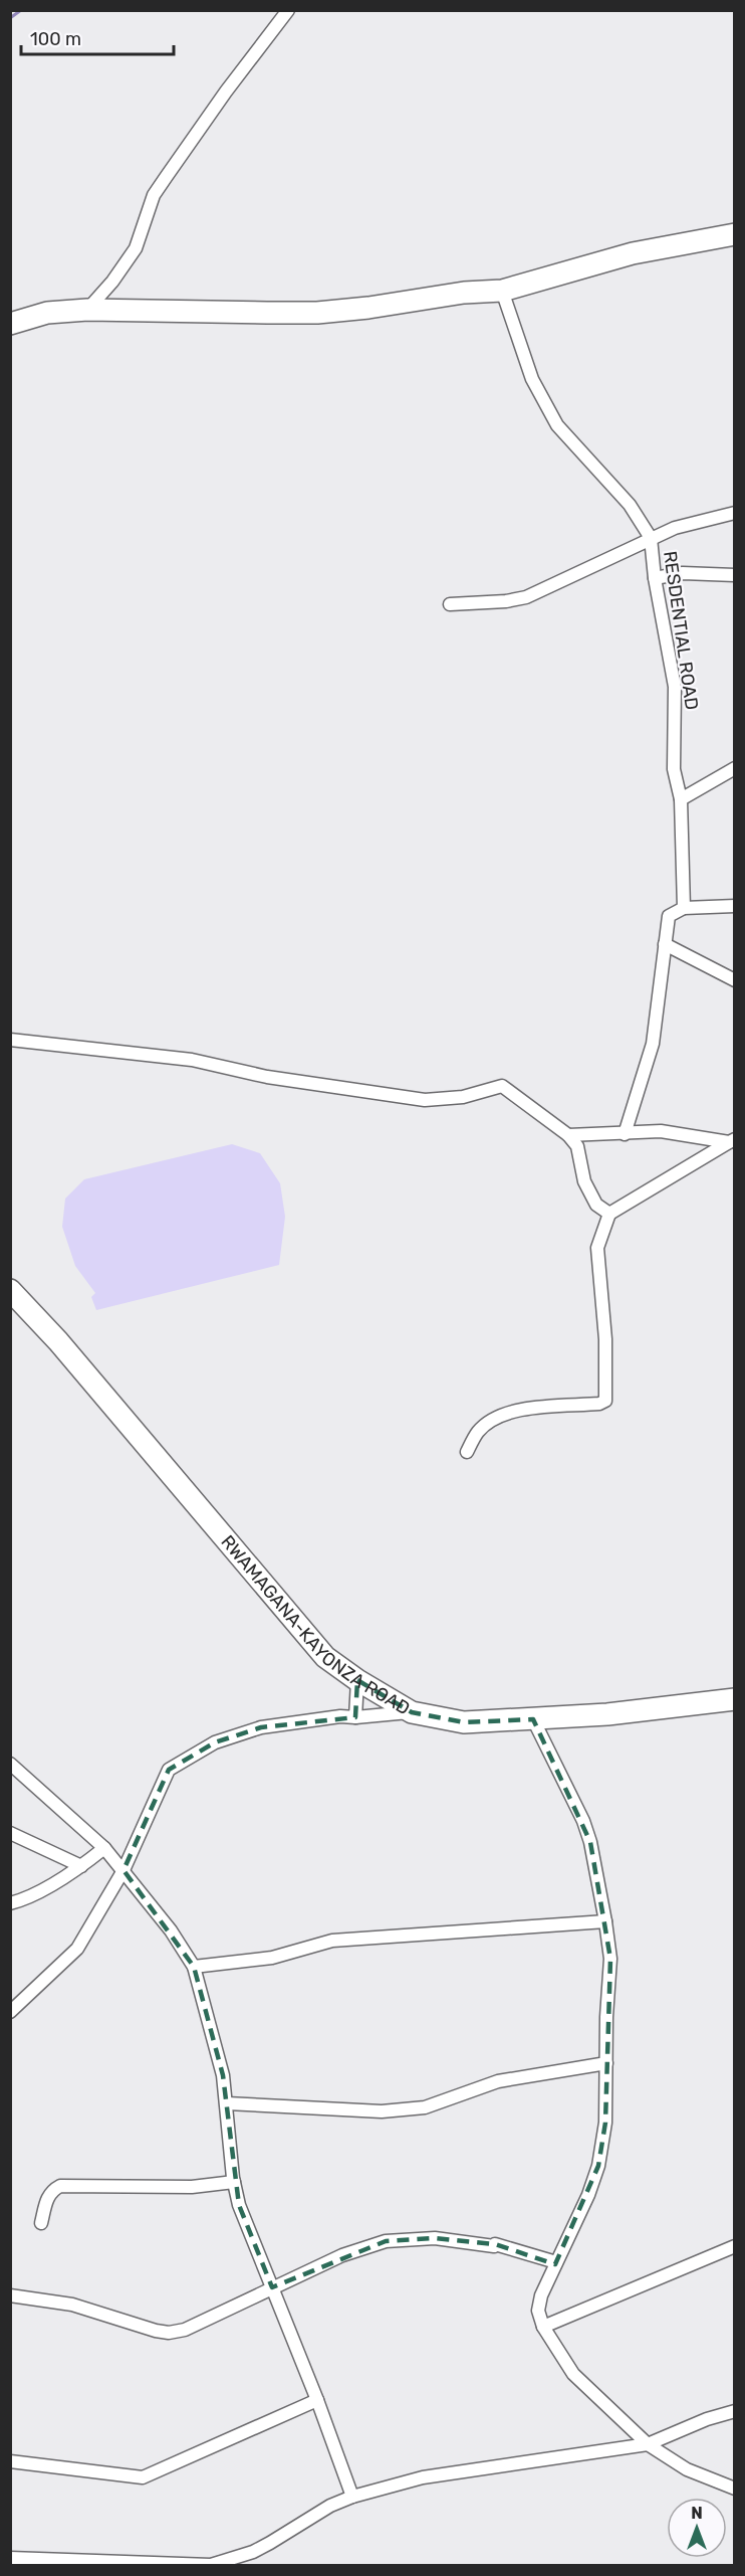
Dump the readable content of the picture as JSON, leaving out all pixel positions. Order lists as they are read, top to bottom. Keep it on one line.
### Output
{"streets":{"highway":["RWAMAGANA-KAYONZA ROAD"],"street":["RESDENTIAL ROAD"]},"scale_bar":"100 m","north":"top"}
